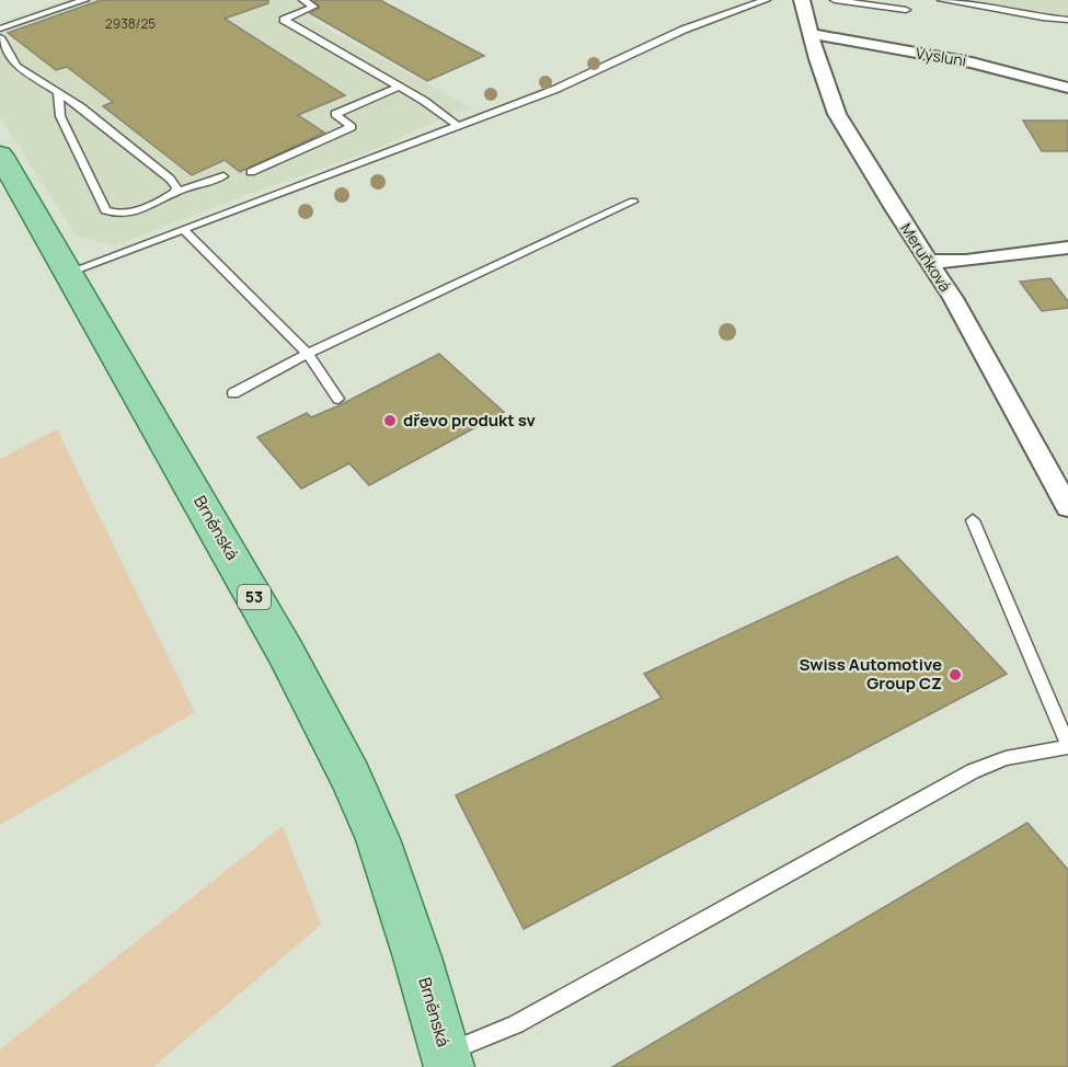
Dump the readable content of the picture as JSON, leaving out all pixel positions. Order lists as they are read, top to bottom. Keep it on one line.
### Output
{"streets":{"main road":["Brněnská","53"],"street":["Výsluní","Meruňková"]},"crossings":[["Výsluní","Meruňková"]],"places":["dřevo produkt sv","Swiss Automotive Group CZ"],"house_numbers":["2938/25"]}
